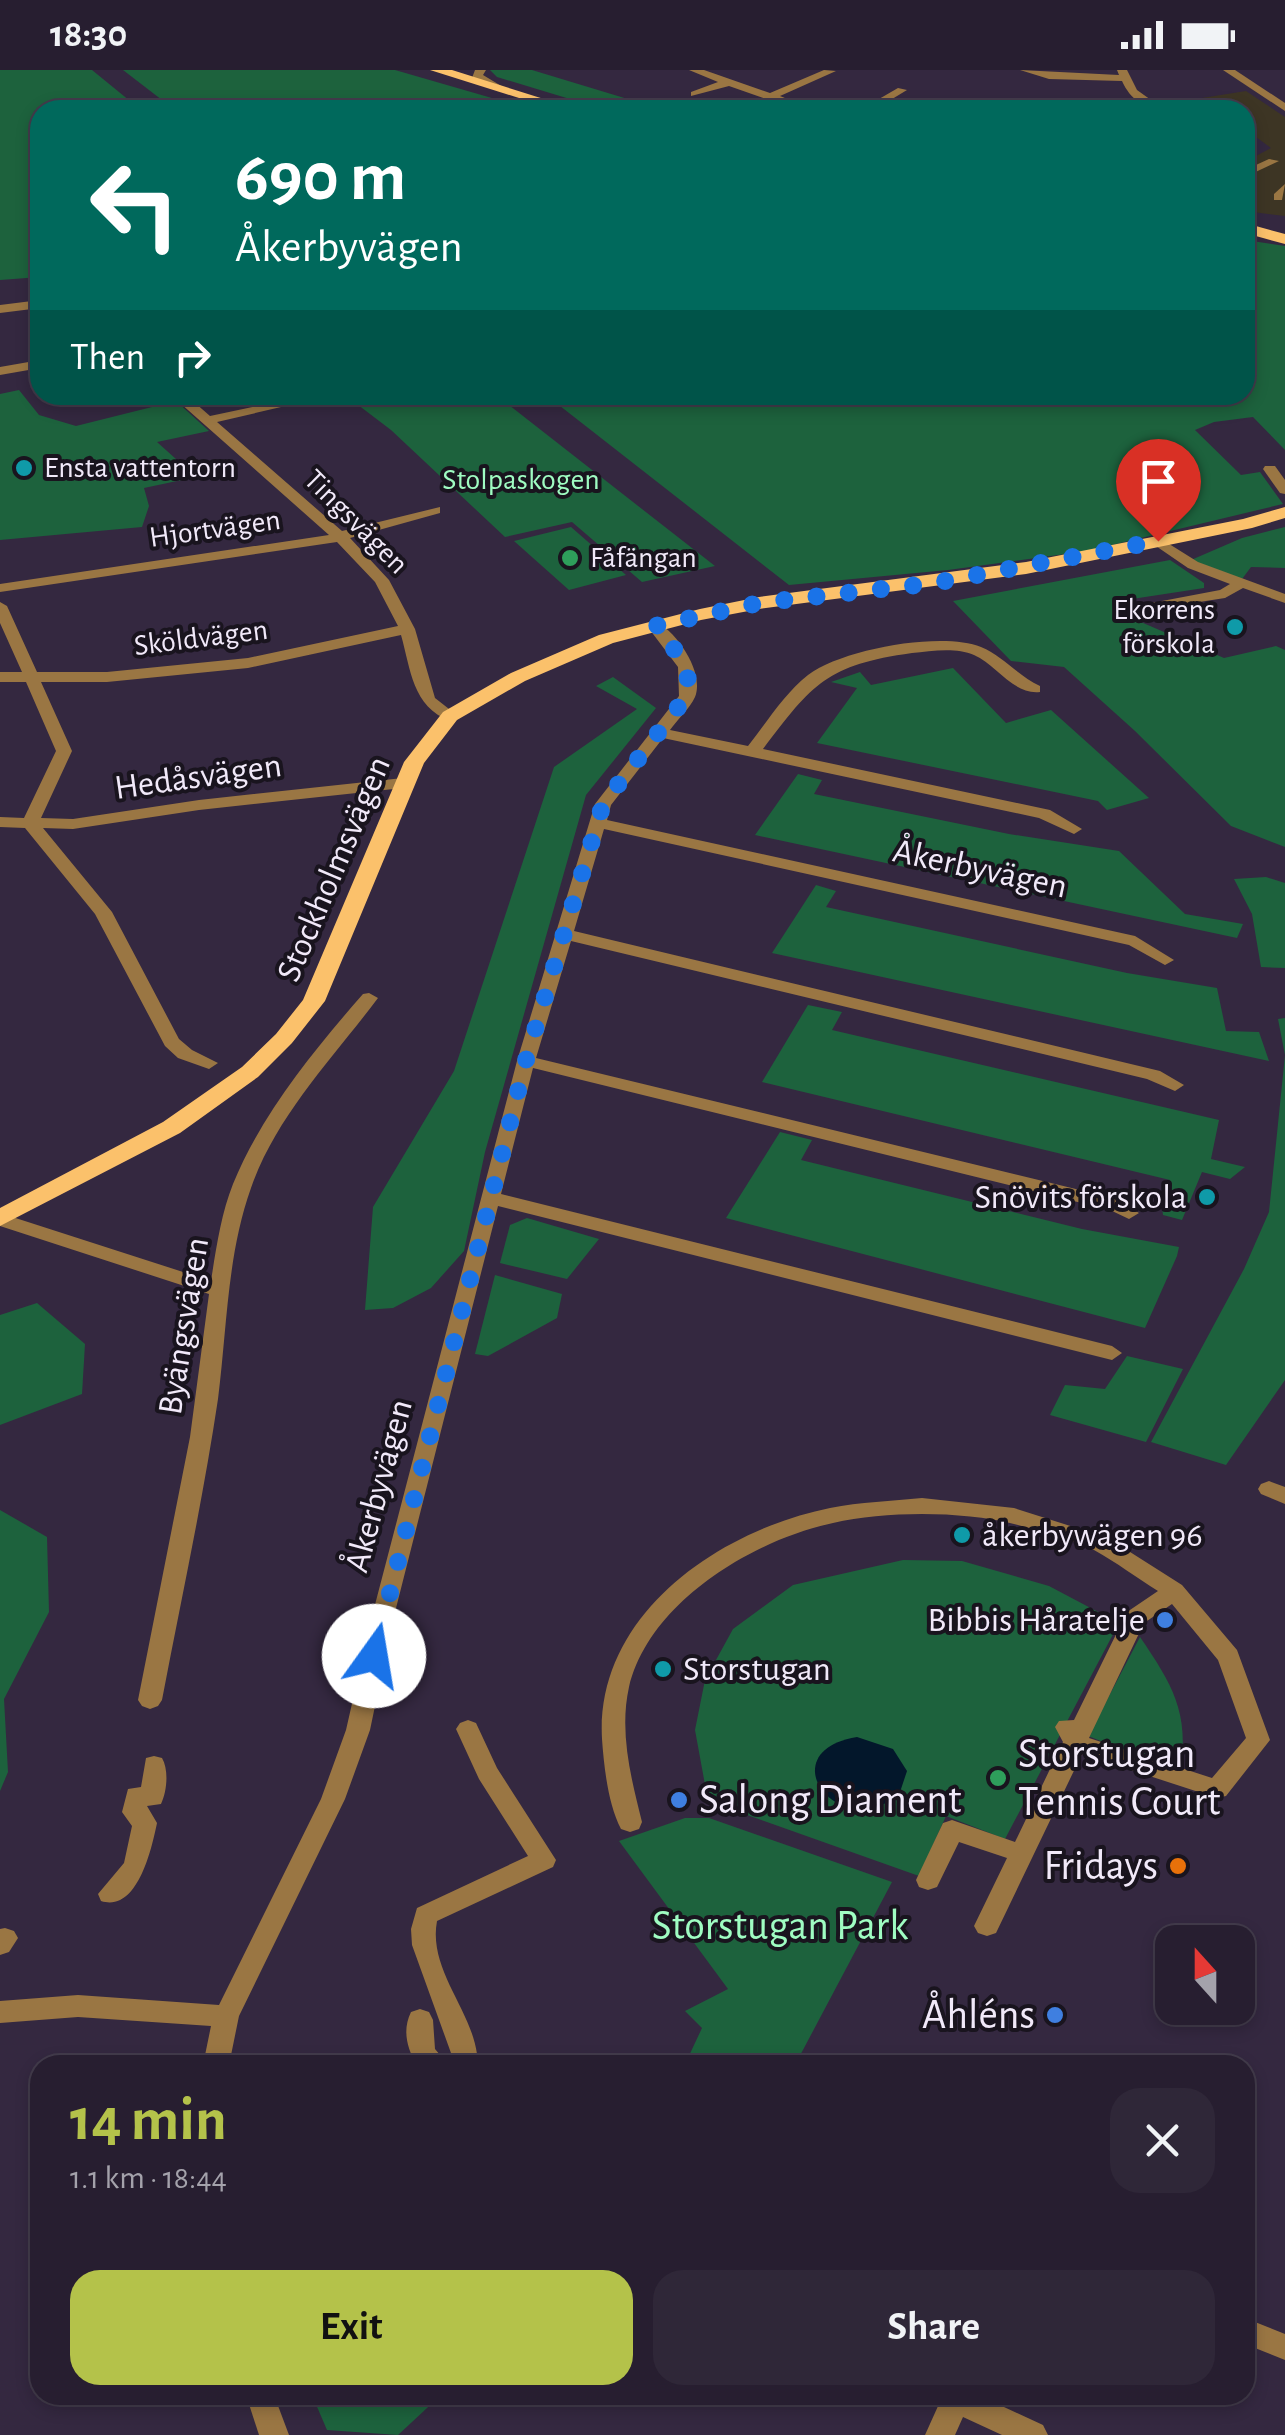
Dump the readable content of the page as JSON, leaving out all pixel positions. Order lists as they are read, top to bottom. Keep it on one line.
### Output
{"streets":{"main road":["Stockholmsvägen"],"street":["Tingsvägen","Hjortvägen","Sköldvägen","Hedåsvägen","Åkerbyvägen","Byängsvägen"]},"crossings":[["Tingsvägen","Hjortvägen"],["Tingsvägen","Sköldvägen"],["Tingsvägen","Stockholmsvägen"],["Hedåsvägen","Stockholmsvägen"],["Stockholmsvägen","Åkerbyvägen"]],"parks":["Stolpaskogen","Storstugan Park"],"places":["Ensta vattentorn","Fåfängan","Ekorrens förskola","Snövits förskola","åkerbywägen 96","Bibbis Håratelje","Storstugan","Storstugan Tennis Court","Salong Diament","Fridays","Åhléns"],"north":"top","page":{"status":"18:30","turn":["690 m","Åkerbyvägen"],"then":"Then","heading":["14 min","1.1 km · 18:44"],"buttons":["Exit","Share"]}}
